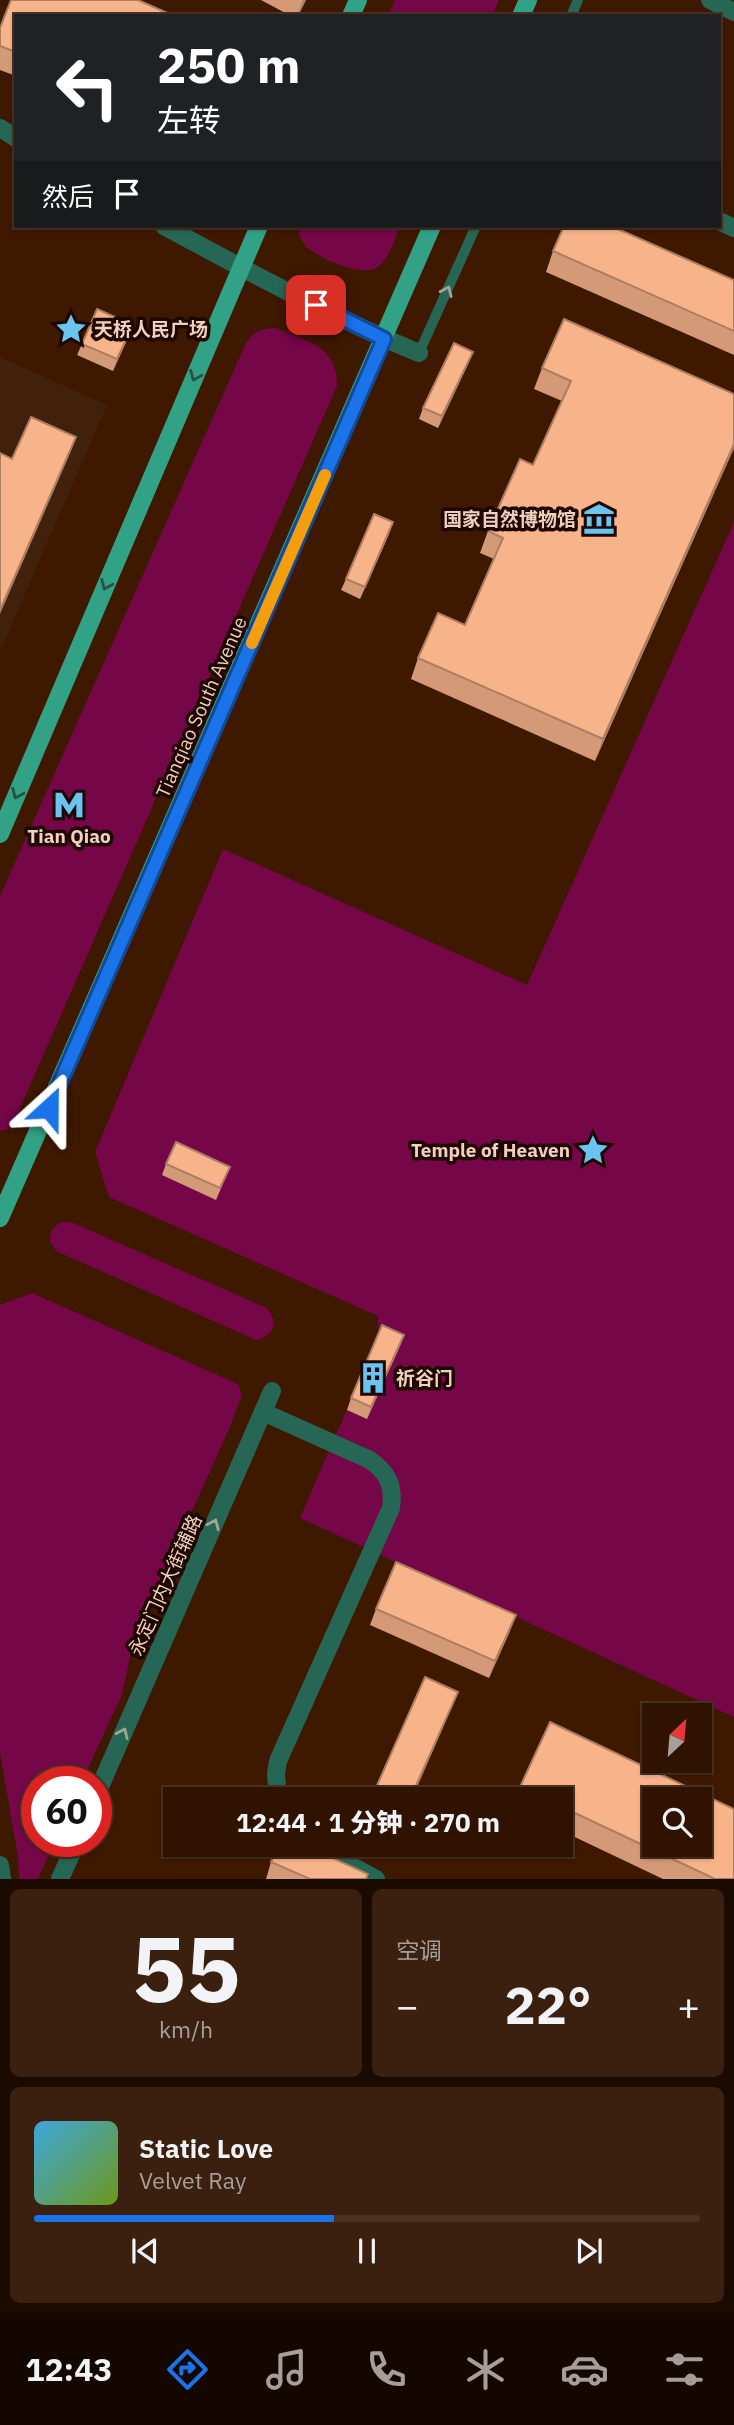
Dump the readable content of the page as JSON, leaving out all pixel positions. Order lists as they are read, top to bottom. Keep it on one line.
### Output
{"streets":{"main road":["Tianqiao South Avenue"],"street":["永定门内大街辅路"]},"one_way":["永定门内大街辅路"],"places":{"place":["天桥人民广场","Temple of Heaven"],"museum":["国家自然博物馆"],"metro station":["Tian Qiao"],"building":["祈谷门"]},"north":"top right","page":{"turn":["250 m","左转"],"then":"然后","limit":"60","trip":"12:44 · 1 分钟 · 270 m","tile":[["55","km/h"],"空调"],"heat":["−","22°","+"],"song":["Static Love","Velvet Ray"],"tabs":"12:43"}}
